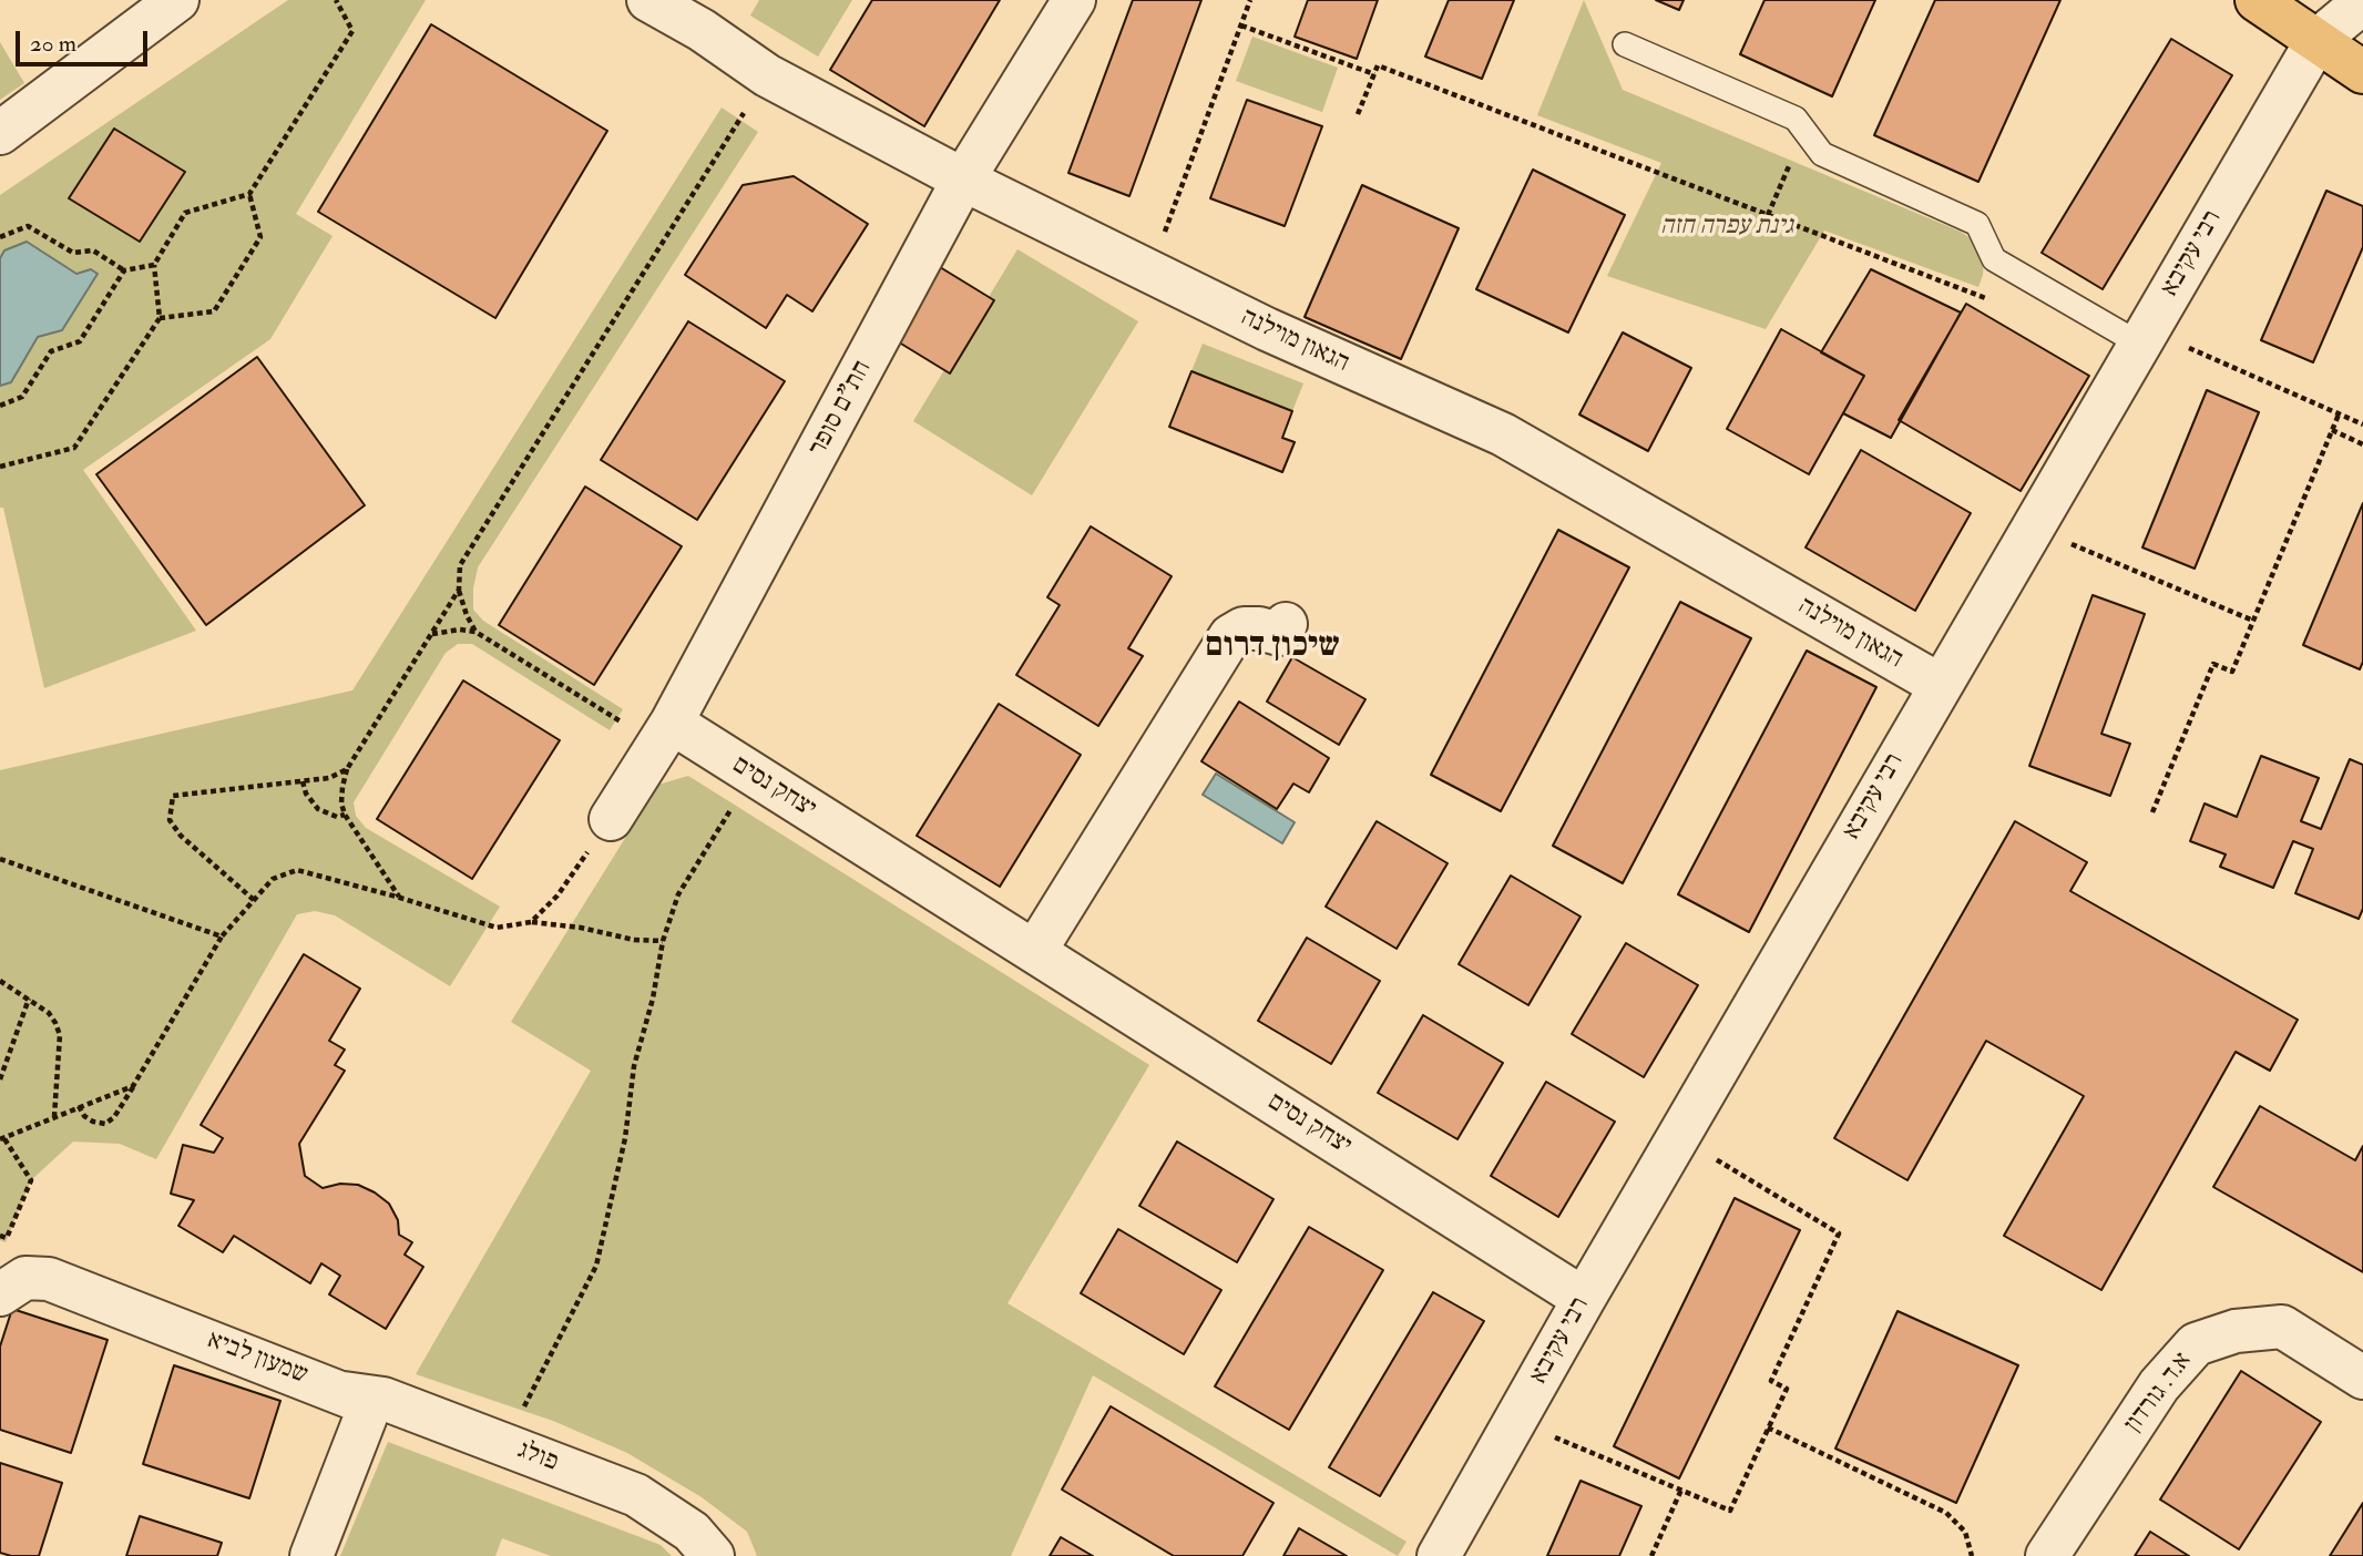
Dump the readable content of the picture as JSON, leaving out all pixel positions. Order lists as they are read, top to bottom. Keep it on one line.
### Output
{"streets":{"street":["רבי עקיבא","הגאון מוילנה","חת\"ם סופר","יצחק נסים","שמעון לביא","א.ד. גורדון","פולג"]},"crossings":[["רבי עקיבא","הגאון מוילנה"],["רבי עקיבא","יצחק נסים"],["הגאון מוילנה","חת\"ם סופר"],["חת\"ם סופר","יצחק נסים"],["שמעון לביא","פולג"]],"districts":["שיכון דרום"],"parks":["גינת עפרה חזה"],"scale_bar":"20 m"}
